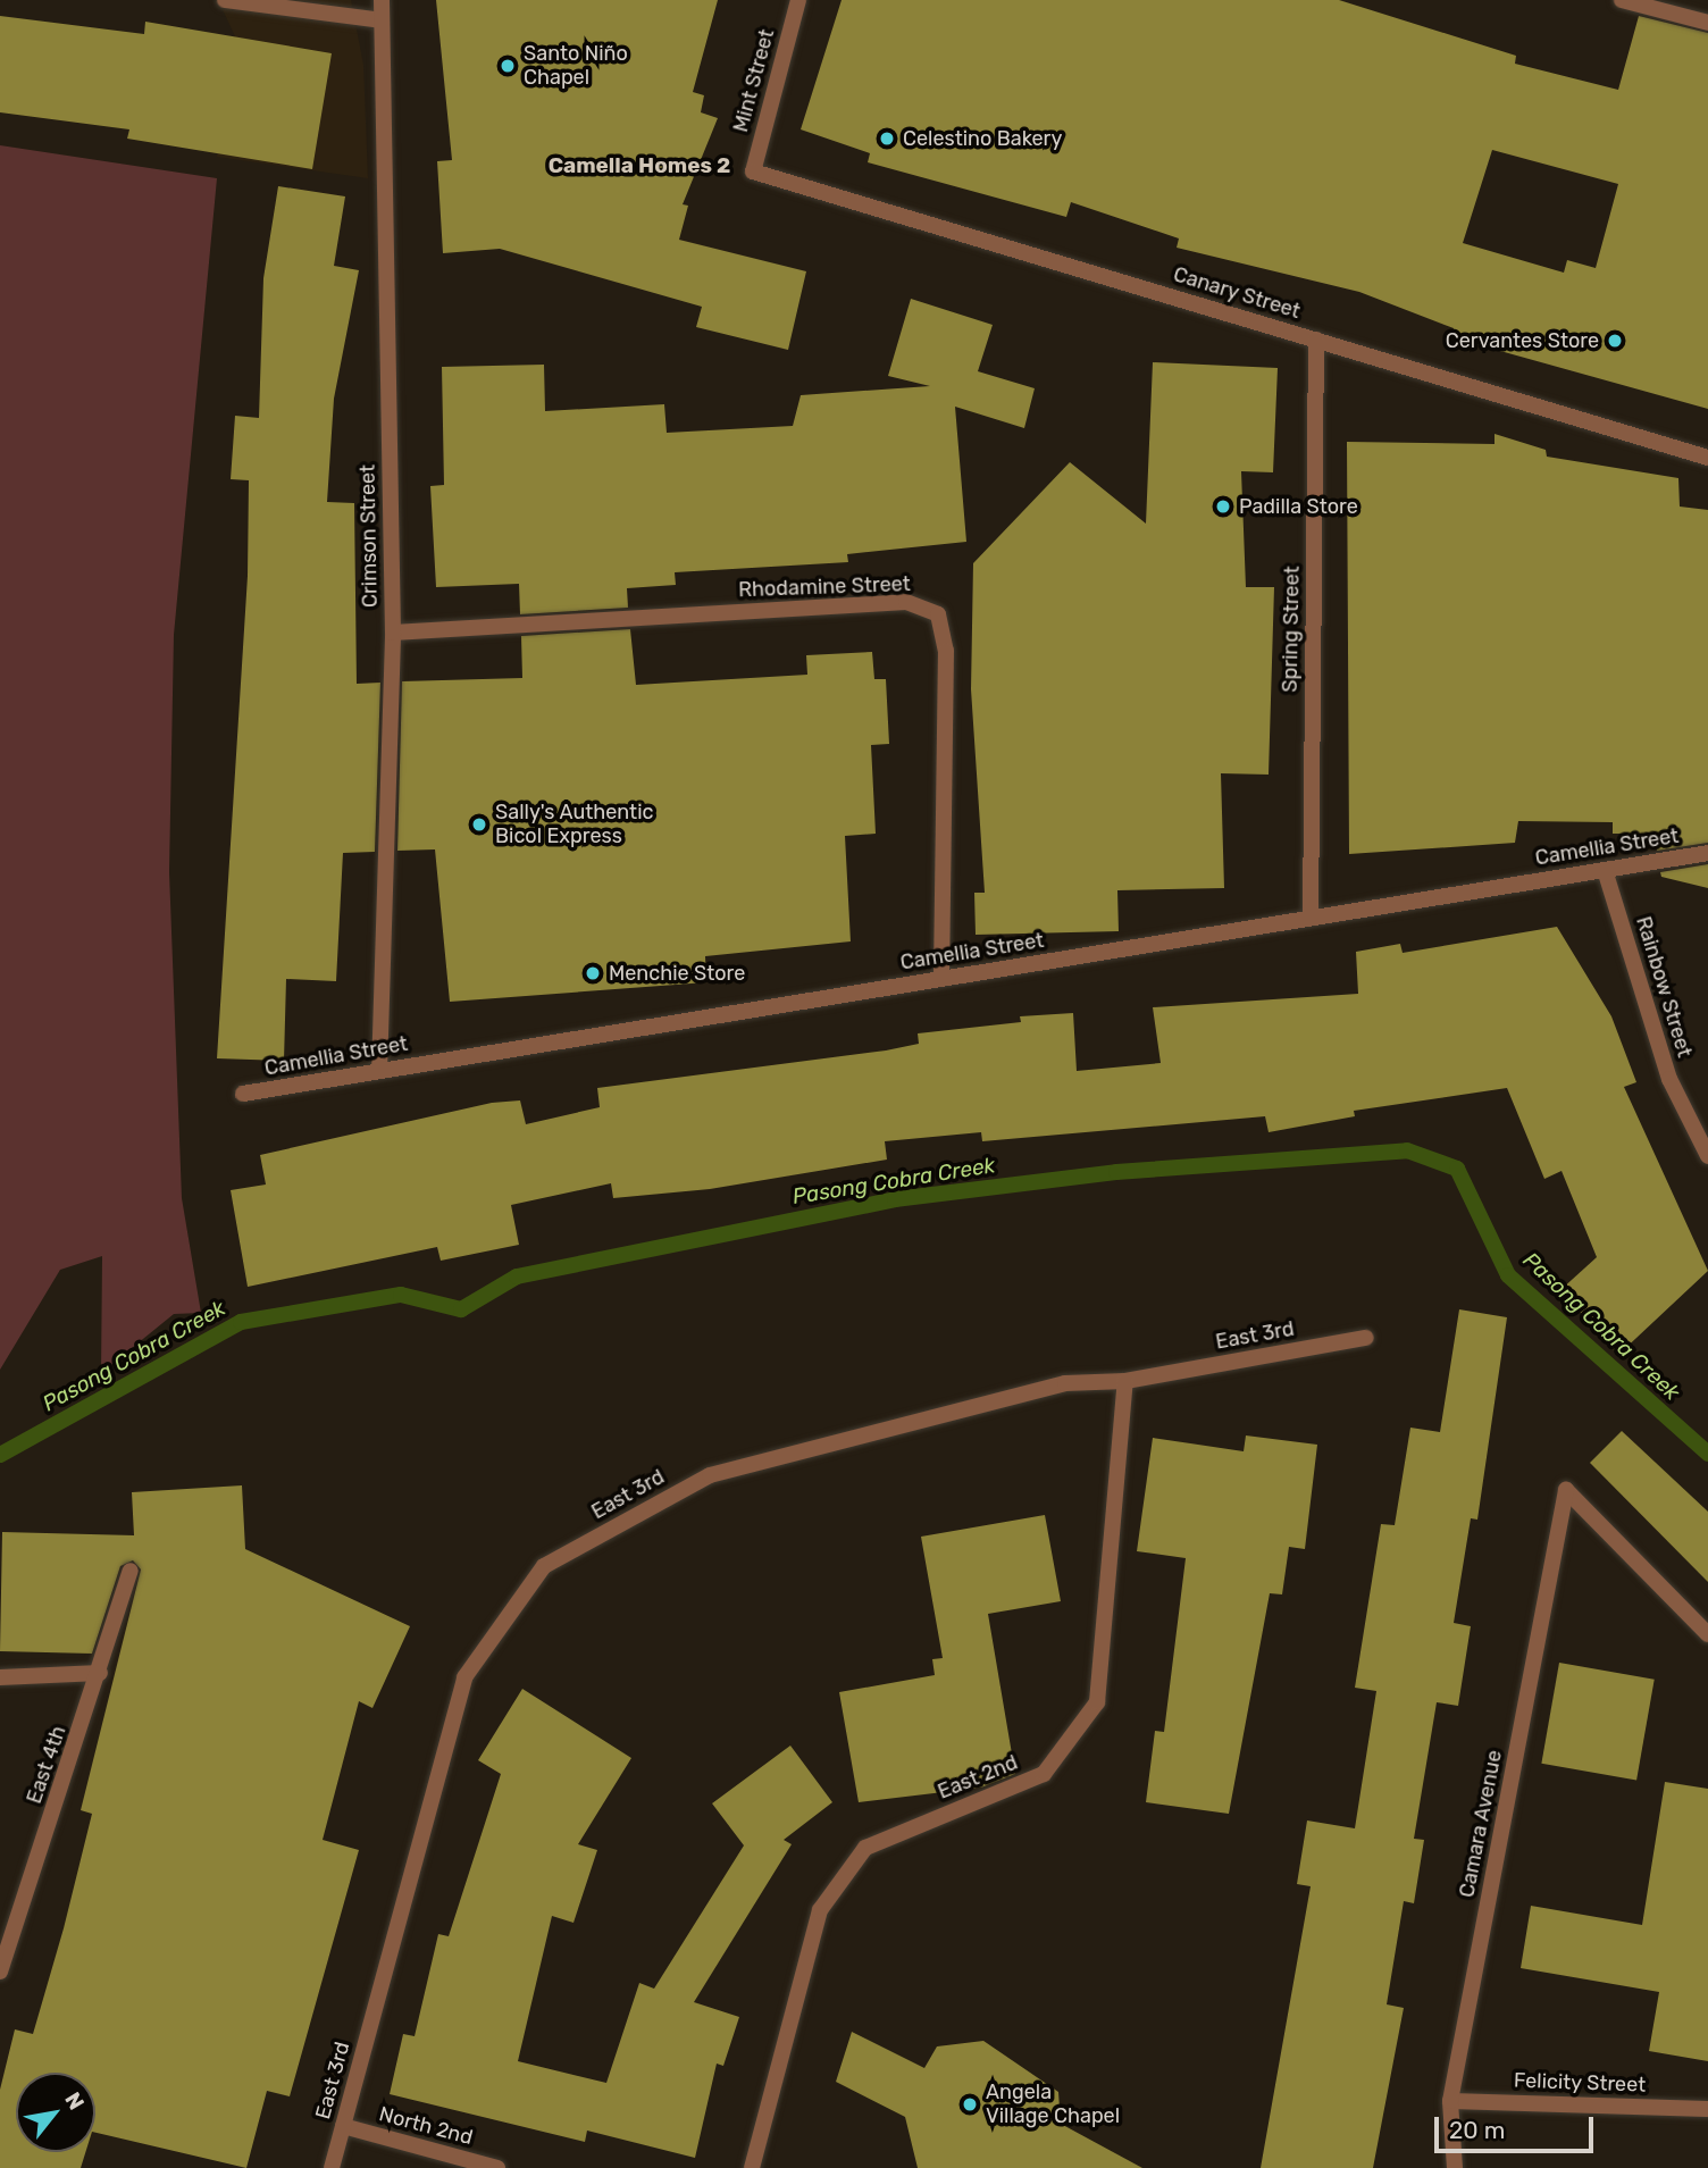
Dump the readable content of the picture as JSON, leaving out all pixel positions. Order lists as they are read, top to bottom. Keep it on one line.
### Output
{"streets":{"street":["Mint Street","Canary Street","Crimson Street","Rhodamine Street","Spring Street","Camellia Street","Rainbow Street","East 3rd","East 4th","East 2nd","Camara Avenue","Felicity Street","North 2nd"]},"crossings":[["Mint Street","Canary Street"],["Canary Street","Spring Street"],["Crimson Street","Rhodamine Street"],["Crimson Street","Camellia Street"],["Rhodamine Street","Camellia Street"],["Spring Street","Camellia Street"],["Camellia Street","Rainbow Street"],["East 3rd","East 2nd"],["East 3rd","North 2nd"],["Camara Avenue","Felicity Street"]],"districts":["Camella Homes 2"],"water":["Pasong Cobra Creek"],"places":["Santo Niño Chapel","Celestino Bakery","Cervantes Store","Padilla Store","Sally's Authentic Bicol Express","Menchie Store","Angela Village Chapel"],"scale_bar":"20 m","north":"top right"}
